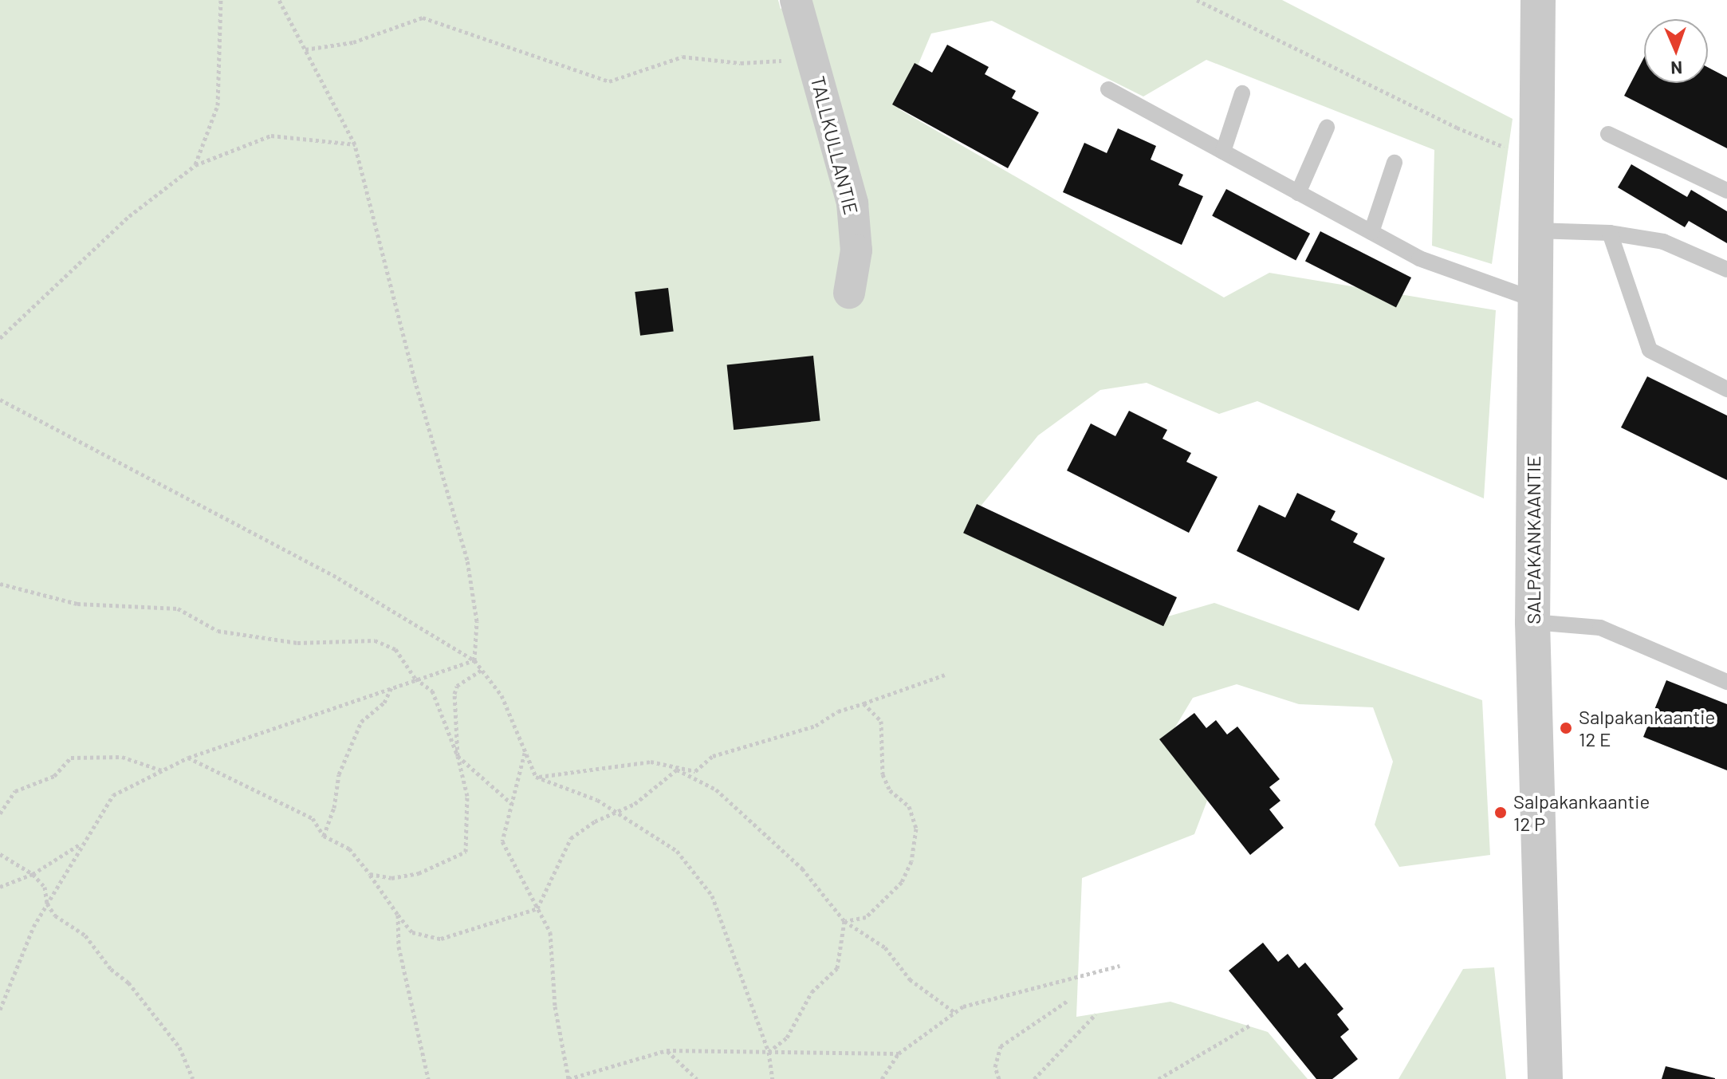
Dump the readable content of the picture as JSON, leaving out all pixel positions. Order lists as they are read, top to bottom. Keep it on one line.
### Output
{"streets":{"street":["TALLKULLANTIE","SALPAKANKAANTIE"]},"places":["Salpakankaantie 12 E","Salpakankaantie 12 P"],"north":"bottom"}
